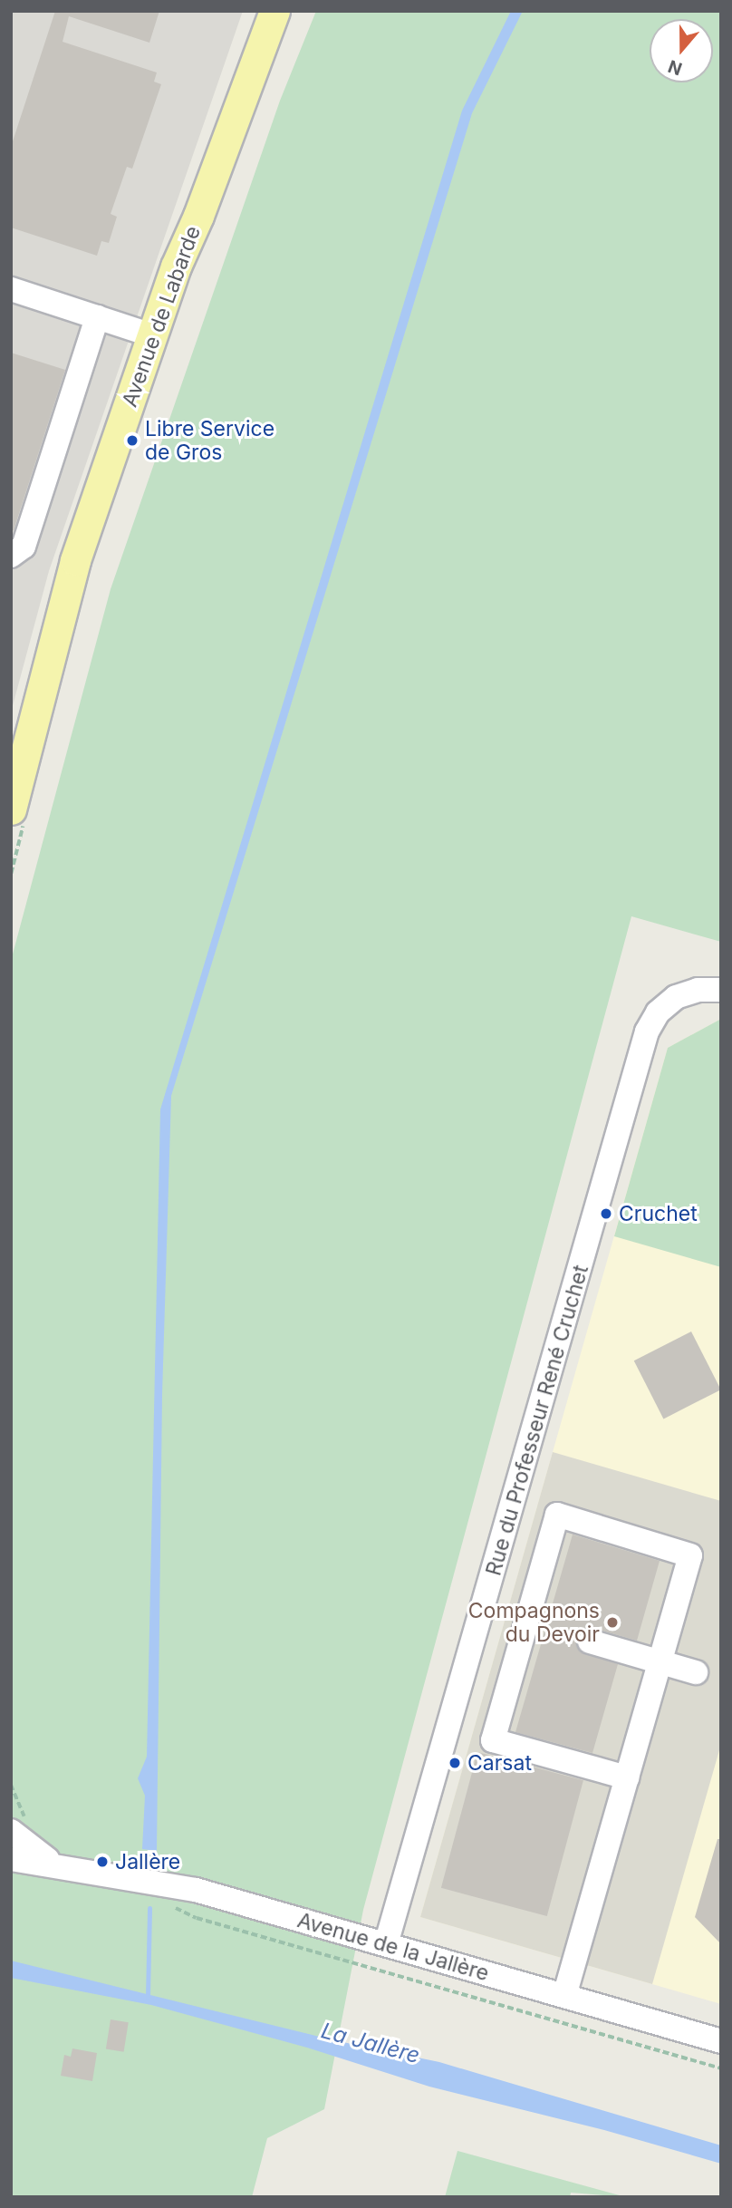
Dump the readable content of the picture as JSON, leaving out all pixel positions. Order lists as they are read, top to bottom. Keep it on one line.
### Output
{"streets":{"main road":["Avenue de Labarde"],"street":["Rue du Professeur René Cruchet","Avenue de la Jallère"]},"crossings":[["Rue du Professeur René Cruchet","Avenue de la Jallère"]],"water":["La Jallère"],"places":["Libre Service de Gros","Cruchet","Compagnons du Devoir","Carsat","Jallère"],"north":"bottom"}
